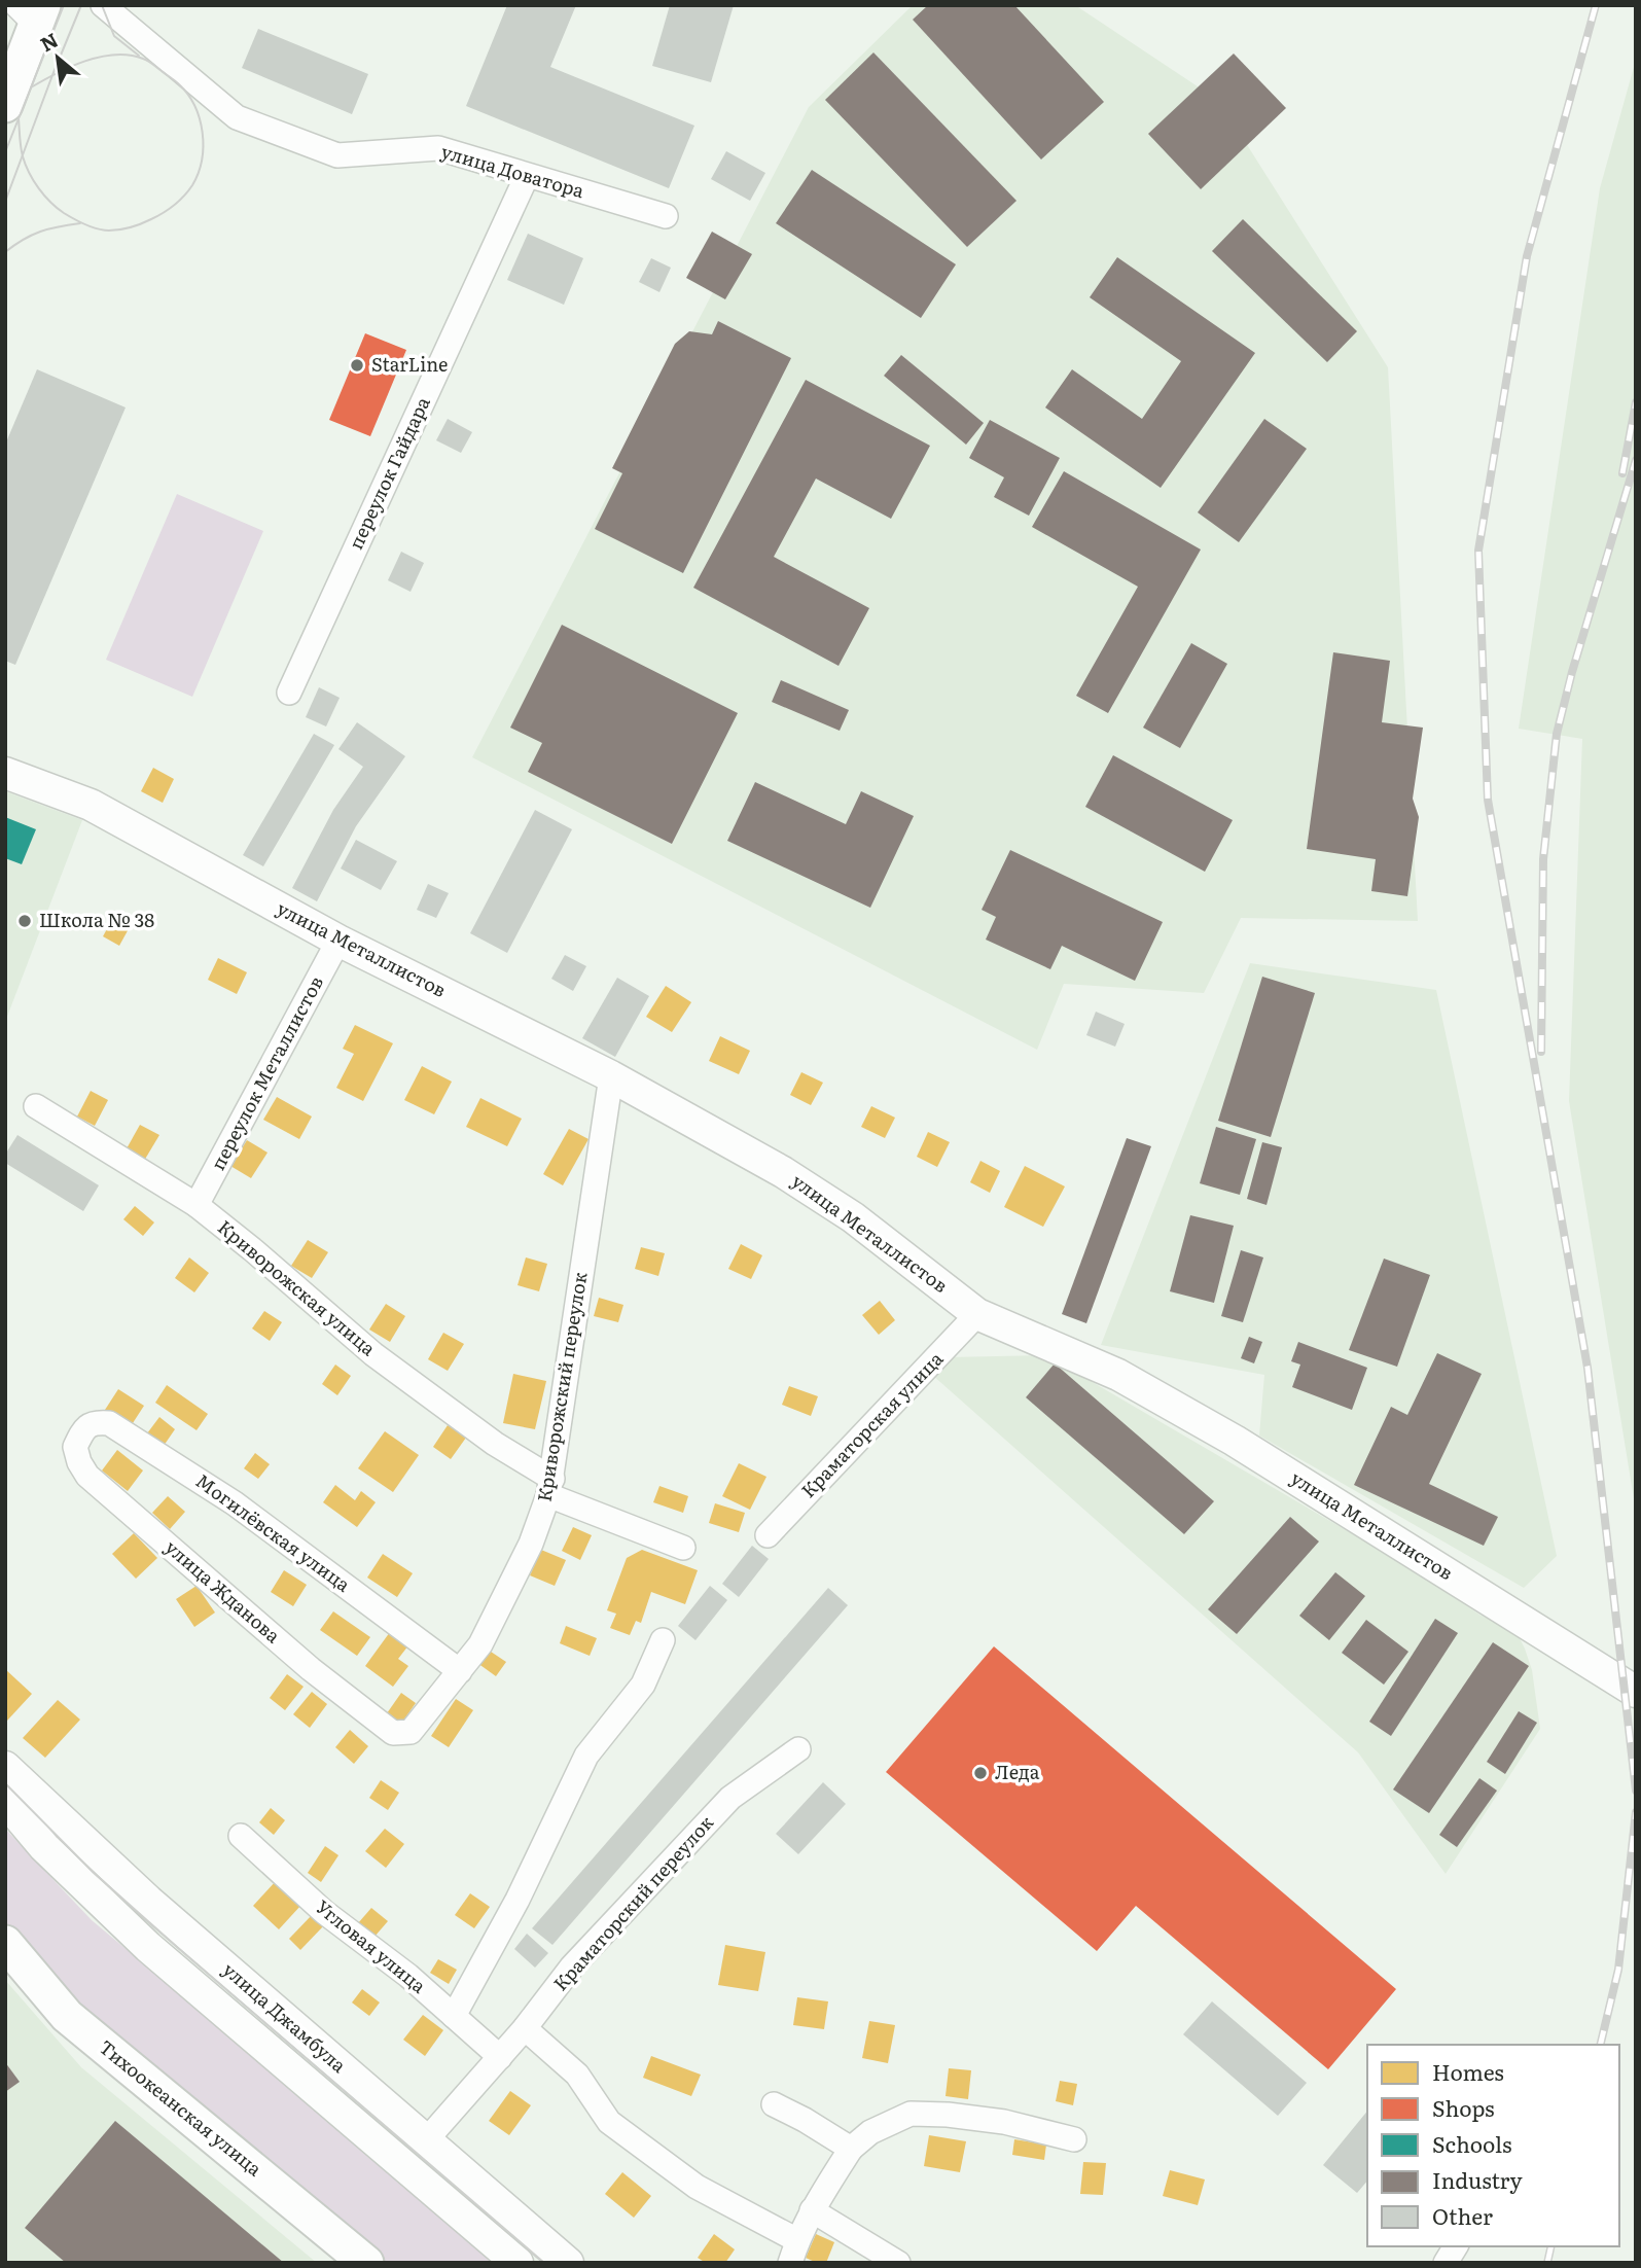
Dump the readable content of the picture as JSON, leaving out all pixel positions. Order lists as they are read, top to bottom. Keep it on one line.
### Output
{"streets":{"main road":["Тихоокеанская улица"],"street":["улица Доватора","переулок Гайдара","улица Металлистов","переулок Металлистов","Криворожская улица","Криворожский переулок","Краматорская улица","Могилёвская улица","улица Жданова","Краматорский переулок","Угловая улица","улица Джамбула"]},"crossings":[["улица Доватора","переулок Гайдара"],["улица Металлистов","переулок Металлистов"],["улица Металлистов","Криворожский переулок"],["улица Металлистов","Краматорская улица"],["переулок Металлистов","Криворожская улица"],["Криворожская улица","Криворожский переулок"],["Криворожский переулок","Могилёвская улица"],["Криворожский переулок","улица Жданова"],["Могилёвская улица","улица Жданова"],["Краматорский переулок","Угловая улица"],["Краматорский переулок","улица Джамбула"]],"places":["StarLine","Школа № 38","Леда"],"legend":["Homes","Shops","Schools","Industry","Other"],"north":"top left"}
